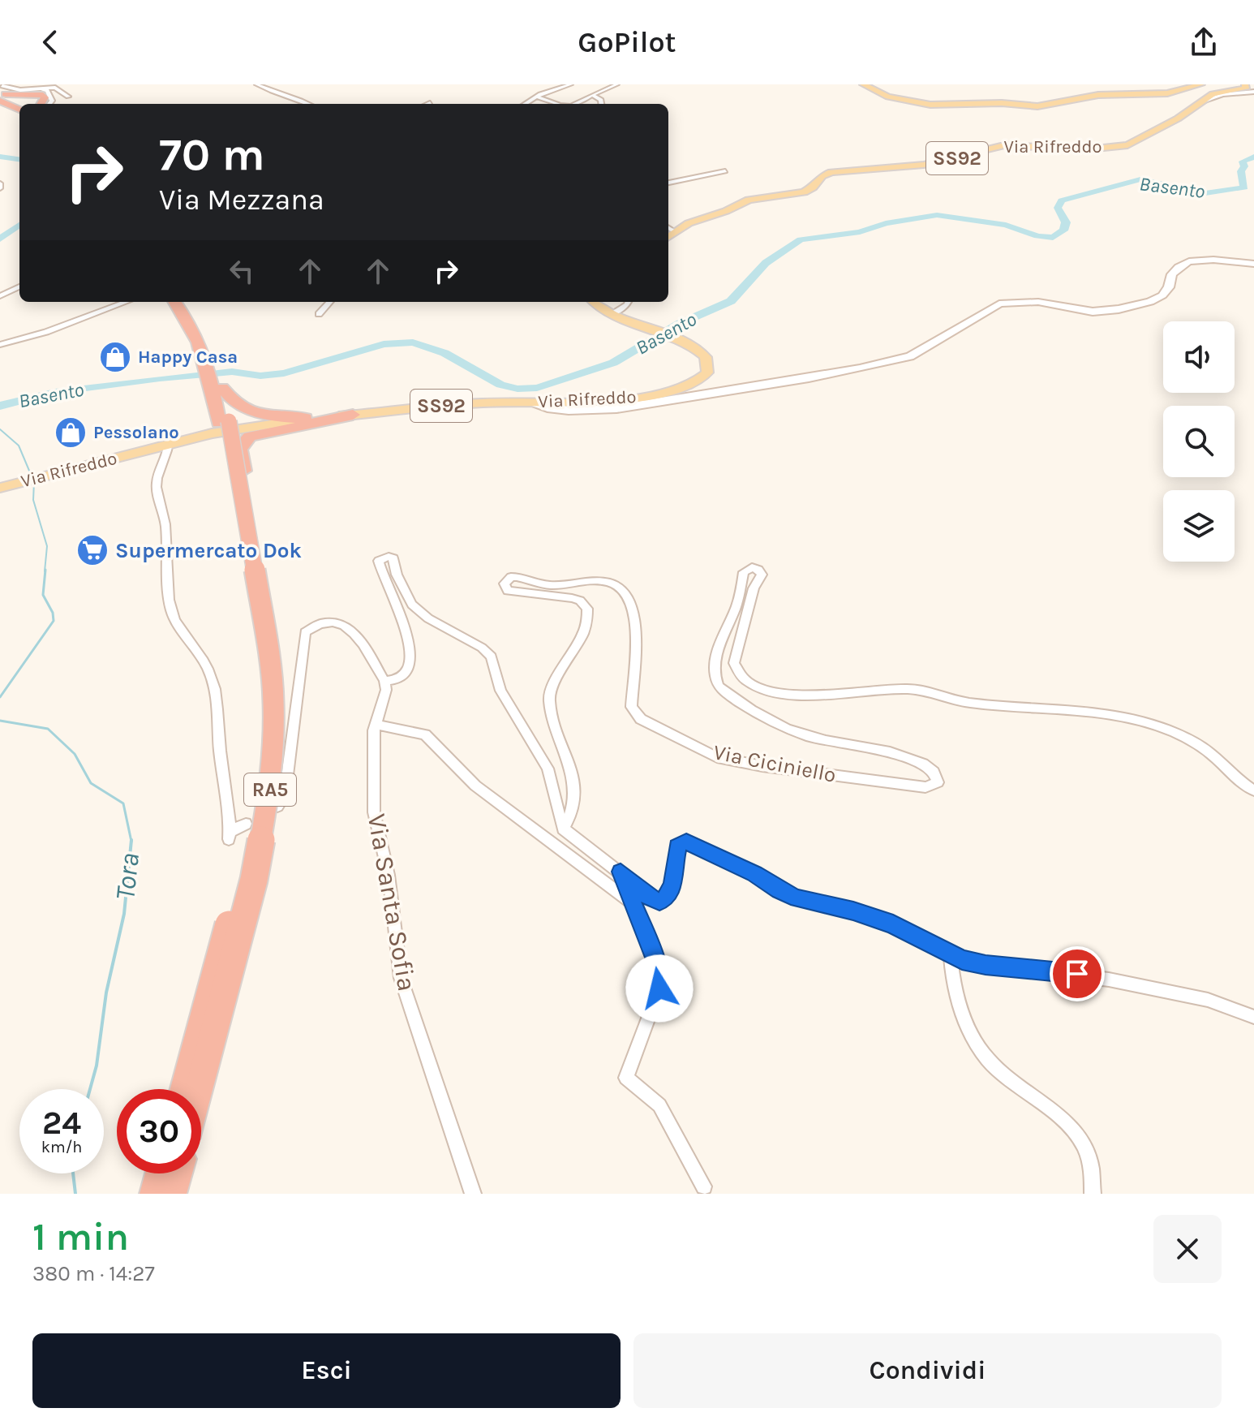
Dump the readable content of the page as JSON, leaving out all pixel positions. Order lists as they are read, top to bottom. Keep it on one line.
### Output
{"streets":{"highway":["RA5"],"main road":["Via Rifreddo","SS92"],"street":["Via Ciciniello","Via Santa Sofia"]},"crossings":[["Via Rifreddo","SS92"]],"water":["Basento","Tora"],"places":{"shop":["Happy Casa","Pessolano"],"supermarket":["Supermercato Dok"]},"page":{"header":"GoPilot","turn":["70 m","Via Mezzana"],"speed":"24 km/h","limit":"30","heading":["1 min","380 m · 14:27"],"buttons":["Esci","Condividi"]}}
